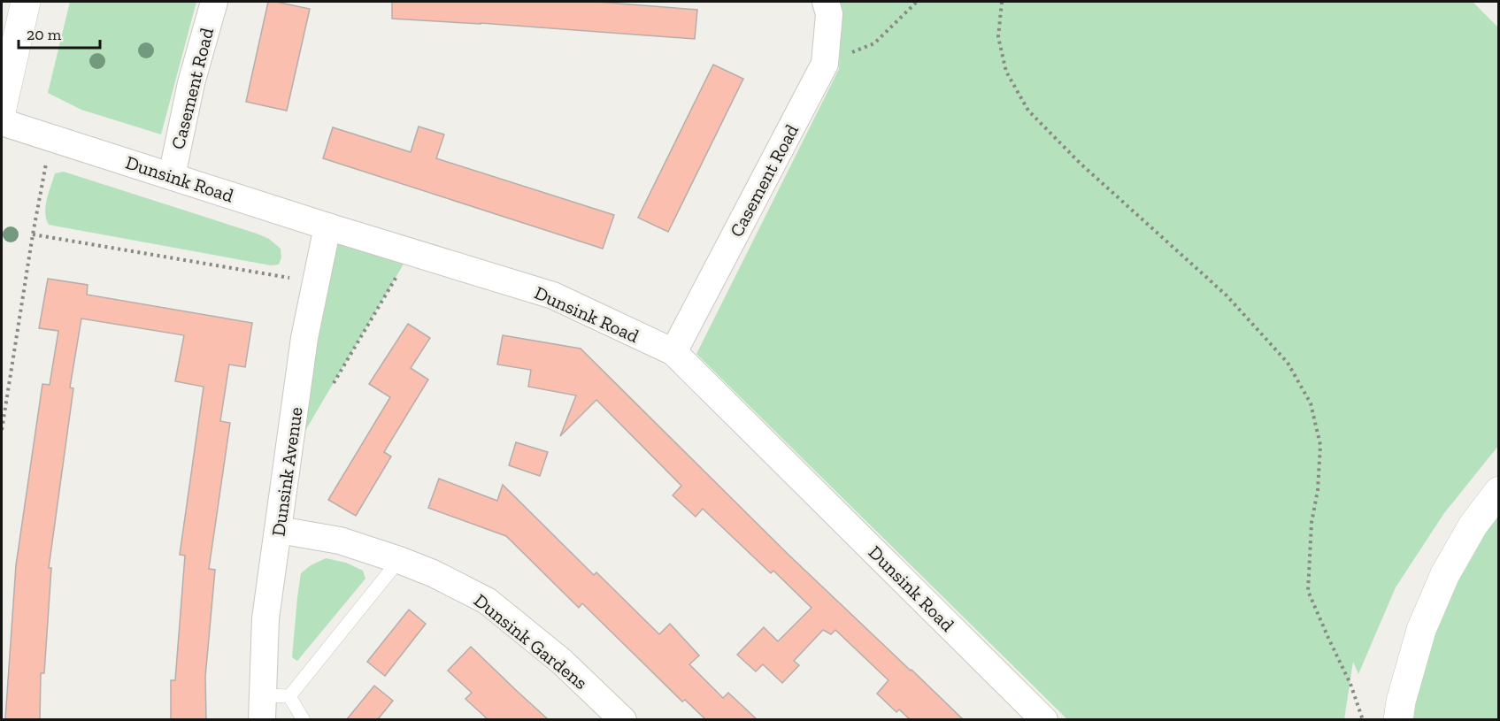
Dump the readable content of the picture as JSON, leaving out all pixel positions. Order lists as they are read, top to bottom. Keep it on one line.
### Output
{"streets":{"street":["Casement Road","Dunsink Road","Dunsink Avenue","Dunsink Gardens"]},"crossings":[["Casement Road","Dunsink Road"],["Dunsink Road","Dunsink Avenue"],["Dunsink Avenue","Dunsink Gardens"]],"scale_bar":"20 m"}
